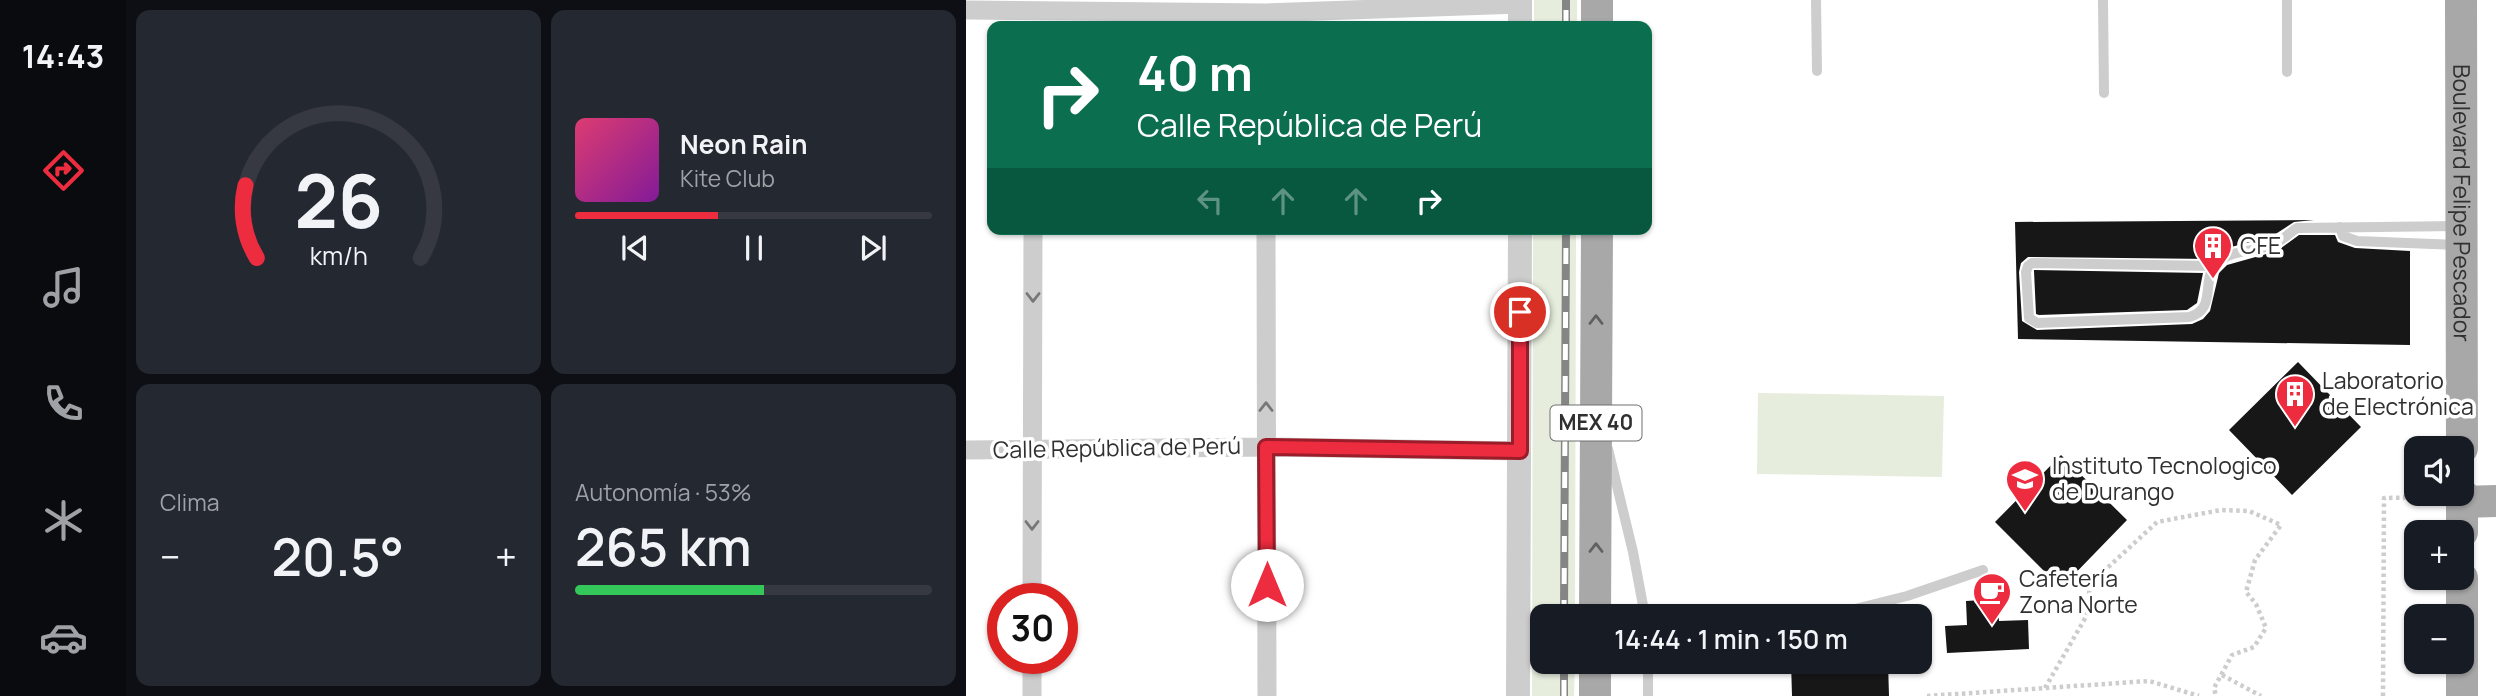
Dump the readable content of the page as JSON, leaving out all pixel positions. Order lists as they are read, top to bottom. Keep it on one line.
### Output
{"streets":{"main road":["Boulevard Felipe Pescador","MEX 40"],"street":["Calle República de Perú"]},"places":{"building":["CFE","Laboratorio de Electrónica"],"school or university":["Instituto Tecnologico de Durango"],"cafe":["Cafetería Zona Norte"]},"page":{"tabs":"14:43","turn":["40 m","Calle República de Perú"],"song":["Neon Rain","Kite Club"],"tile":["Clima",["Autonomía · 53%","265 km"]],"map_buttons":["+","−"],"heat":["−","20.5°","+"],"limit":"30","trip":"14:44 · 1 min · 150 m","gauge":["26","km/h"]}}
